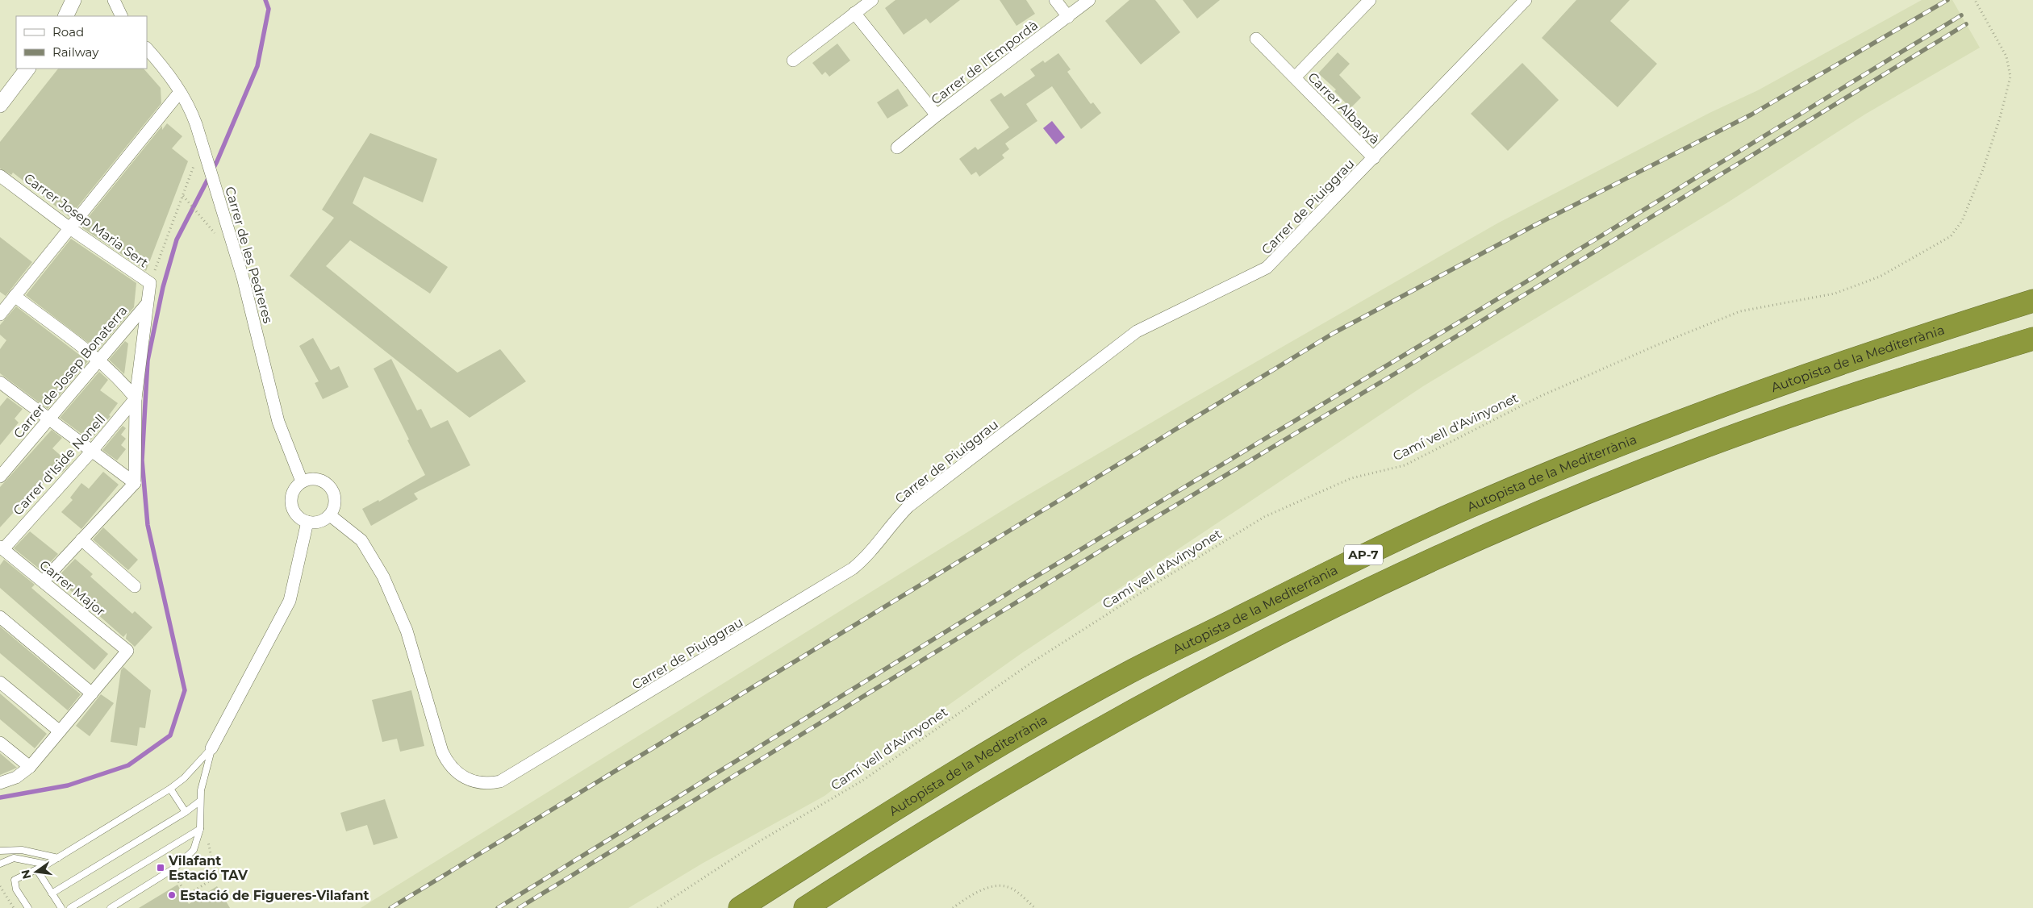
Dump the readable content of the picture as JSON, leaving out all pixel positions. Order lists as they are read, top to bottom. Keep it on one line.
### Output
{"streets":{"highway":["Autopista de la Mediterrània","AP-7"],"street":["Carrer de l'Empordà","Carrer Albanyà","Carrer de Piuiggrau","Carrer Josep Maria Sert","Carrer de les Pedreres","Carrer de Josep Bonaterra","Carrer d'Iside Nonell","Carrer Major"],"path":["Camí vell d'Avinyonet"]},"crossings":[["Carrer Albanyà","Carrer de Piuiggrau"],["Carrer de Piuiggrau","Carrer de les Pedreres"],["Carrer Josep Maria Sert","Carrer de Josep Bonaterra"],["Carrer Josep Maria Sert","Carrer d'Iside Nonell"],["Carrer d'Iside Nonell","Carrer Major"]],"places":{"transit":["Vilafant Estació TAV"],"other":["Estació de Figueres-Vilafant"]},"legend":["Road","Railway"],"north":"left"}
